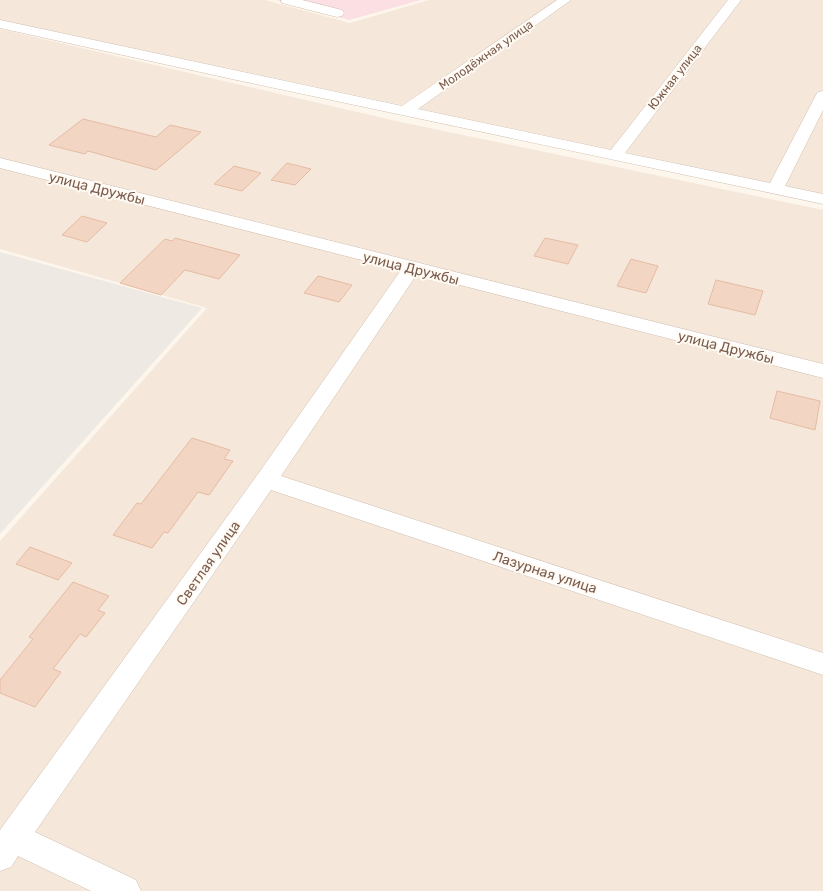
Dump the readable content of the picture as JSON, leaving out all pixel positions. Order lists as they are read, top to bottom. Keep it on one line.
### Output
{"streets":{"street":["Молодёжная улица","Южная улица","улица Дружбы","Светлая улица","Лазурная улица"]},"crossings":[["улица Дружбы","Светлая улица"],["Светлая улица","Лазурная улица"]]}
